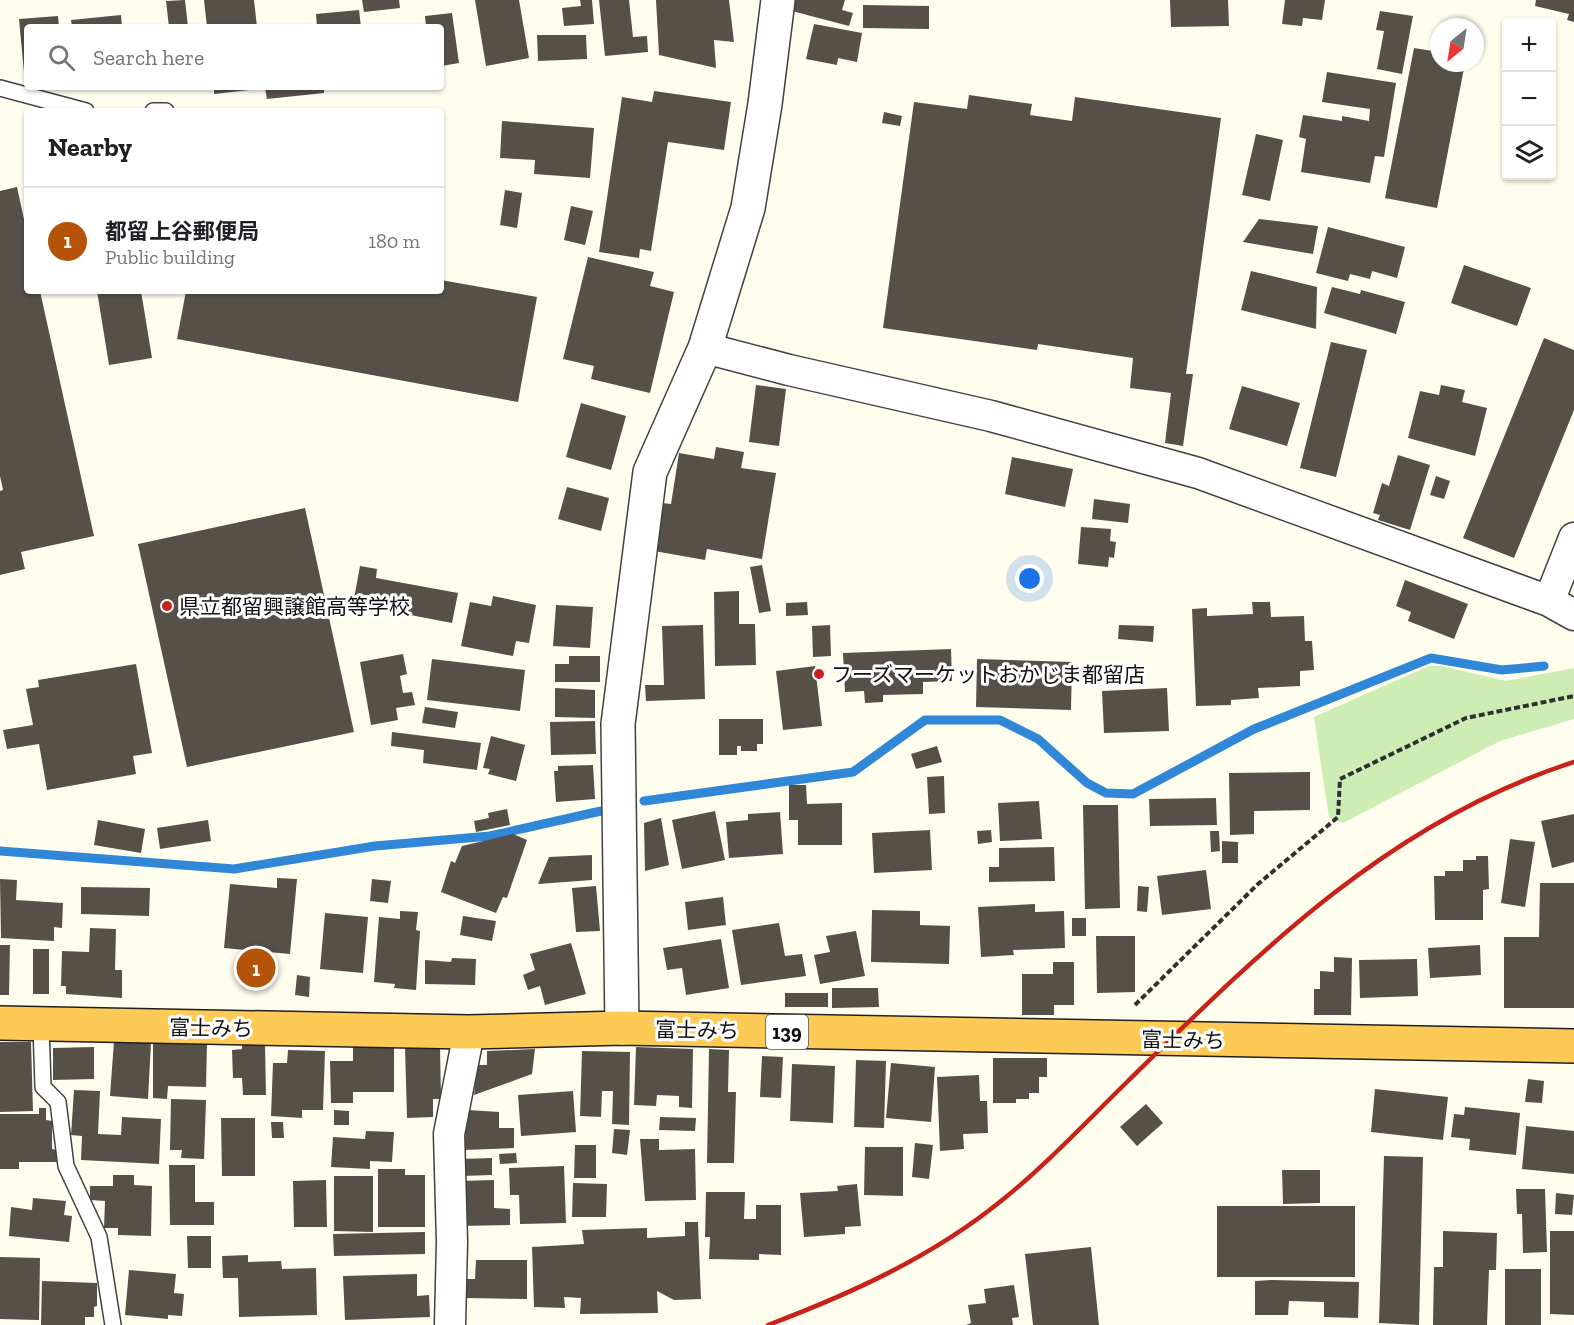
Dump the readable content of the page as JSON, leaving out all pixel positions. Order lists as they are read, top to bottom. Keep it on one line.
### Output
{"streets":{"highway":["富士みち","139"]},"places":["県立都留興譲館高等学校","フーズマーケットおかじま都留店"],"north":"bottom left","page":{"map_buttons":["+","−"],"search":"Search here","heading":"Nearby","list":[{"mark":"1","name":"都留上谷郵便局","note":"Public building","value":"180 m"}],"pins":"1"}}
